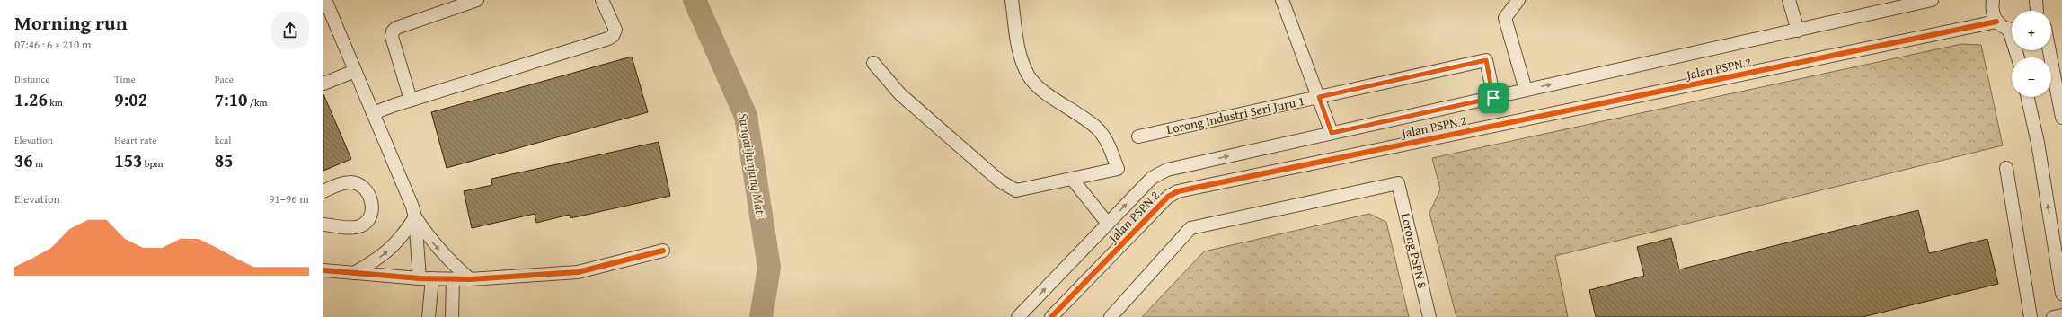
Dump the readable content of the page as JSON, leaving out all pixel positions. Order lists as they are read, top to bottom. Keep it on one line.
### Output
{"streets":{"street":["Jalan PSPN 2","Lorong Industri Seri Juru 1","Lorong PSPN 8"]},"crossings":[["Jalan PSPN 2","Lorong Industri Seri Juru 1"]],"water":["Sungai Junjung Mati"],"page":{"heading":["Morning run","07:46 · 6 × 210 m"],"map_buttons":["+","−"],"stats":[["Distance","1.26 km"],["Time","9:02"],["Pace","7:10 /km"],["Elevation","36 m"],["Heart rate","153 bpm"],["kcal","85"]],"chart":["Elevation","91–96 m"]}}
